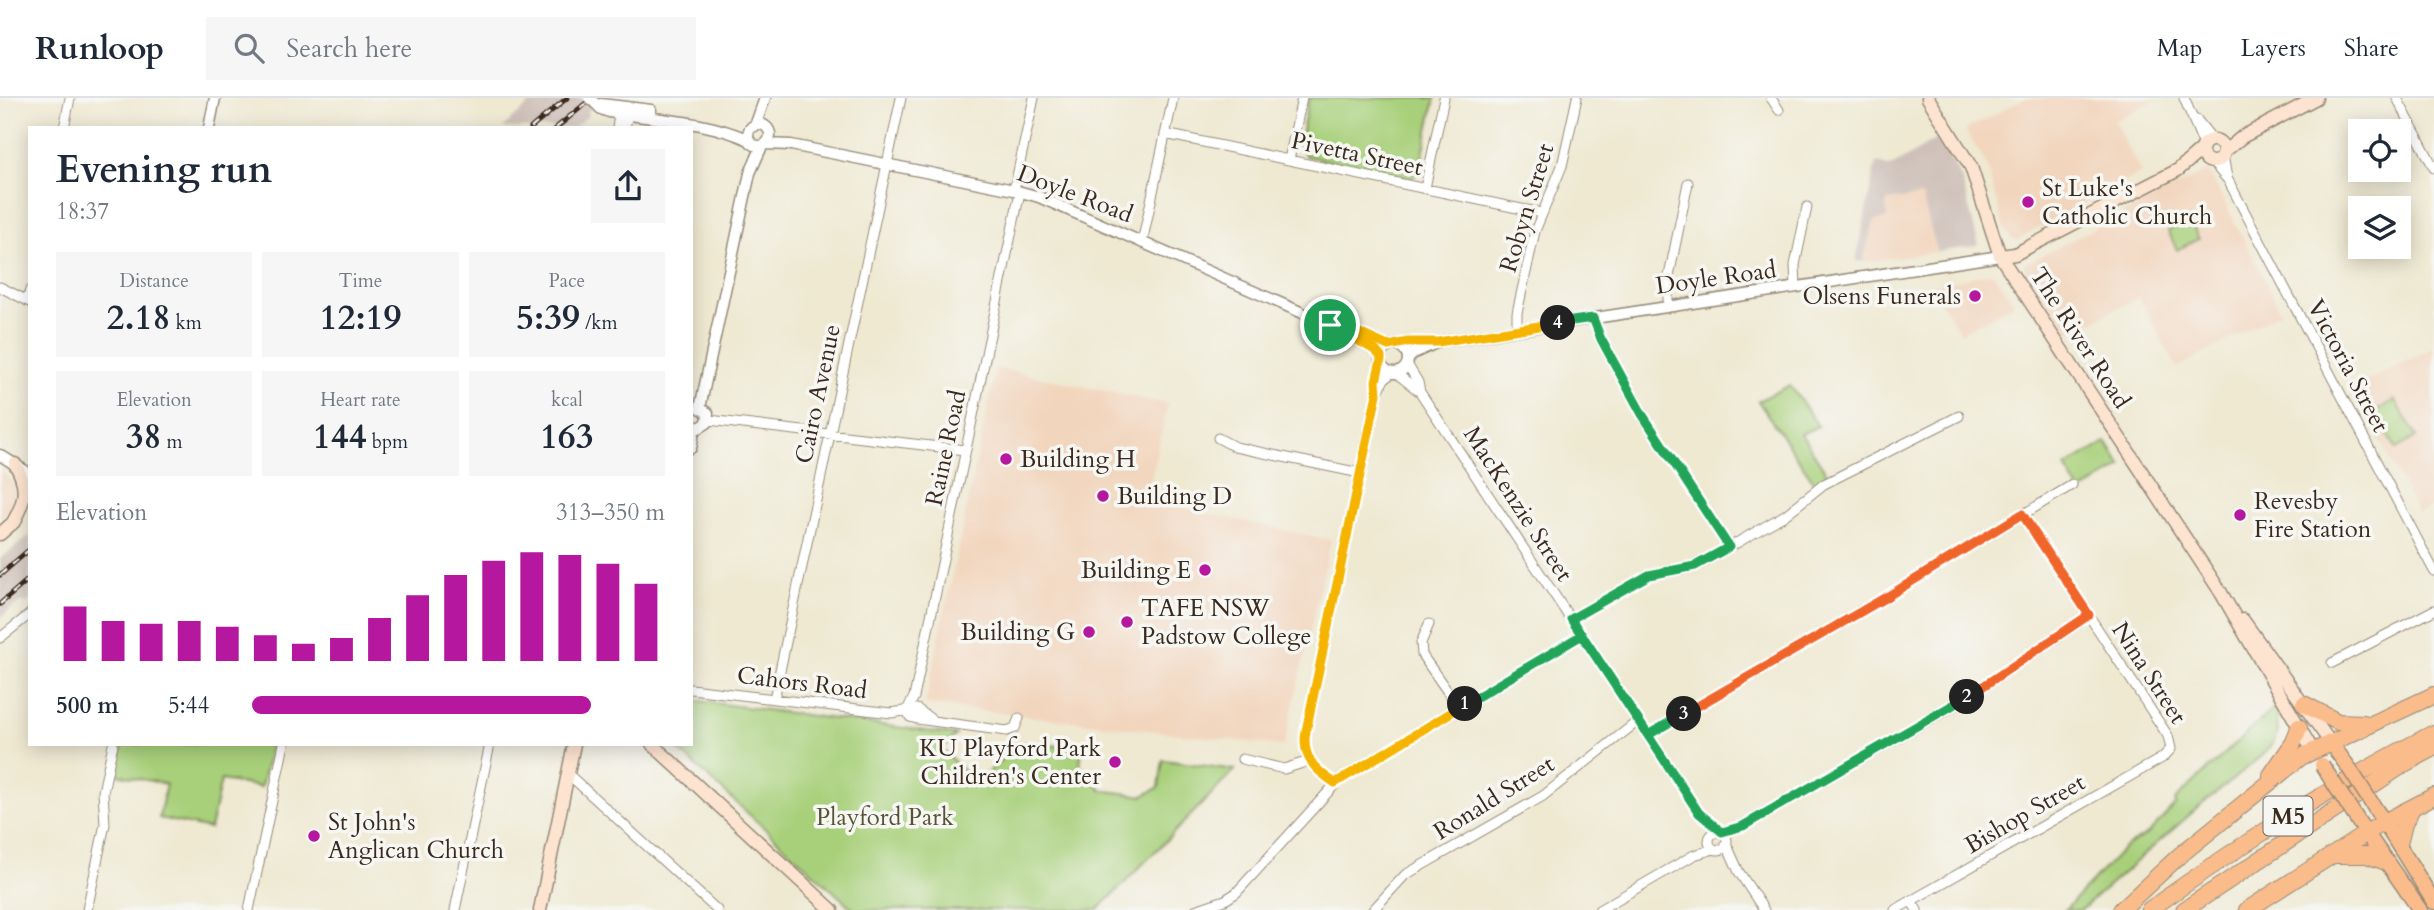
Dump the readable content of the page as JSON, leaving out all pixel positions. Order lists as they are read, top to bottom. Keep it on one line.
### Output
{"streets":{"highway":["M5"],"main road":["The River Road"],"street":["Pivetta Street","Doyle Road","Robyn Street","Victoria Street","Cairo Avenue","Raine Road","MacKenzie Street","Nina Street","Cahors Road","Ronald Street","Bishop Street"]},"crossings":[["Pivetta Street","Robyn Street"],["Doyle Road","Robyn Street"],["Doyle Road","The River Road"],["Doyle Road","Cairo Avenue"],["Doyle Road","Raine Road"],["Doyle Road","MacKenzie Street"],["Cairo Avenue","Cahors Road"],["Raine Road","Cahors Road"],["MacKenzie Street","Ronald Street"],["Nina Street","Bishop Street"]],"parks":["Playford Park"],"places":["St Luke's Catholic Church","Olsens Funerals","Building H","Building D","Revesby Fire Station","Building E","TAFE NSW Padstow College","Building G","KU Playford Park Children's Center","St John's Anglican Church"],"page":{"header":"Runloop","search":"Search here","nav":["Map","Layers","Share"],"heading":["Evening run","18:37"],"stats":[["Distance","2.18 km"],["Time","12:19"],["Pace","5:39 /km"],["Elevation","38 m"],["Heart rate","144 bpm"],["kcal","163"]],"pins":["4","2","1","3"],"chart":["Elevation","313–350 m"],"list":[{"name":"500 m","note":"5:44"}]}}
